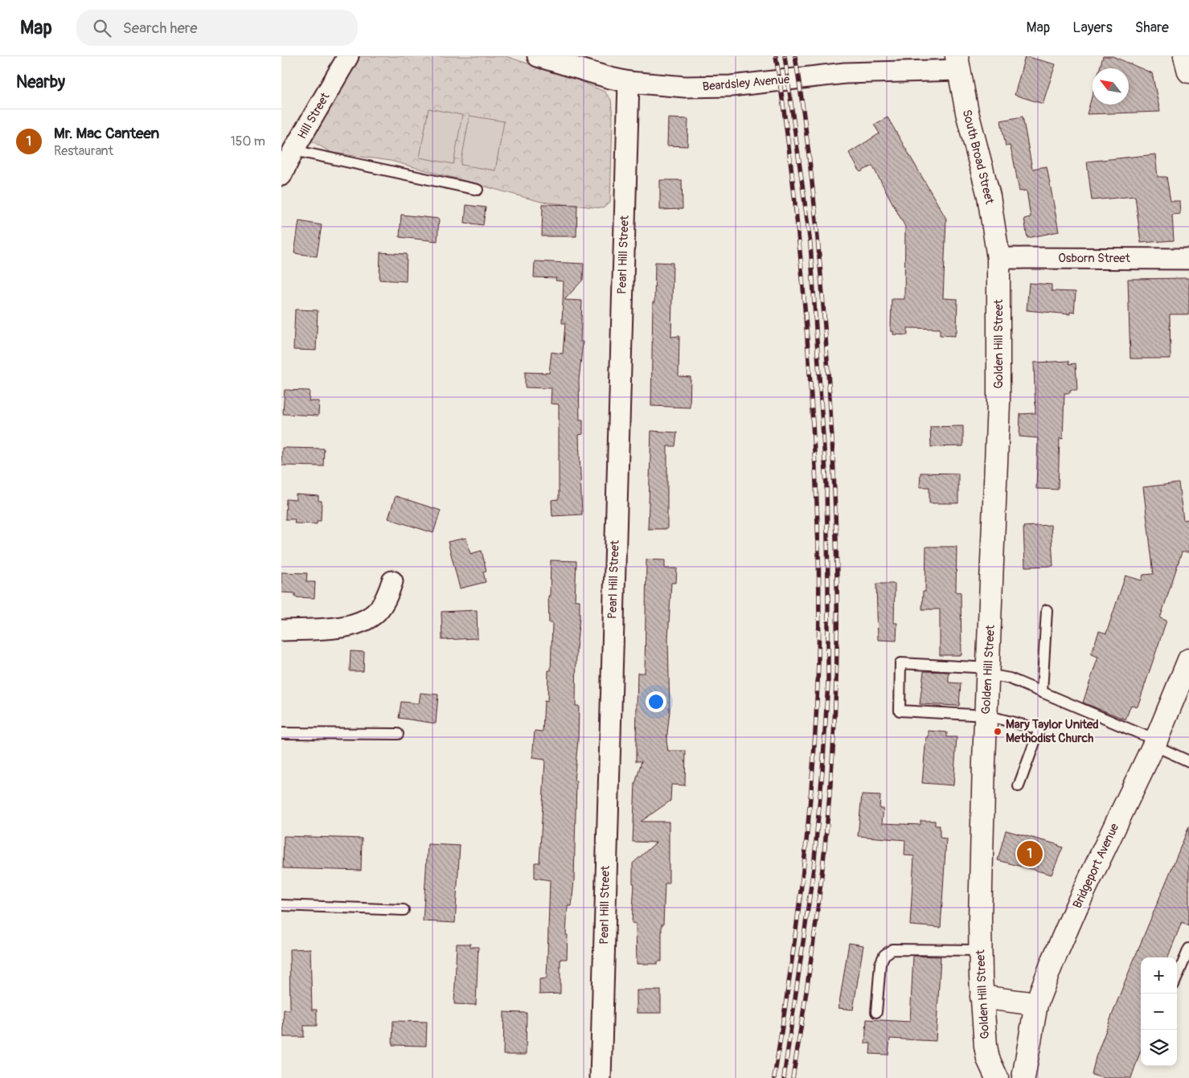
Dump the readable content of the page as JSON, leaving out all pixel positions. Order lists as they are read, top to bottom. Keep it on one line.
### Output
{"streets":{"main road":["South Broad Street","Golden Hill Street","Bridgeport Avenue"],"street":["Beardsley Avenue","Hill Street","Pearl Hill Street","Osborn Street"]},"crossings":[["Beardsley Avenue","South Broad Street"],["Beardsley Avenue","Pearl Hill Street"],["South Broad Street","Osborn Street"],["South Broad Street","Golden Hill Street"],["Osborn Street","Golden Hill Street"]],"places":["Mary Taylor United Methodist Church"],"north":"top left","page":{"header":"Map","search":"Search here","nav":["Map","Layers","Share"],"heading":"Nearby","list":[{"mark":"1","name":"Mr. Mac Canteen","note":"Restaurant","value":"150 m"}],"pins":"1","map_buttons":["+","−"]}}
